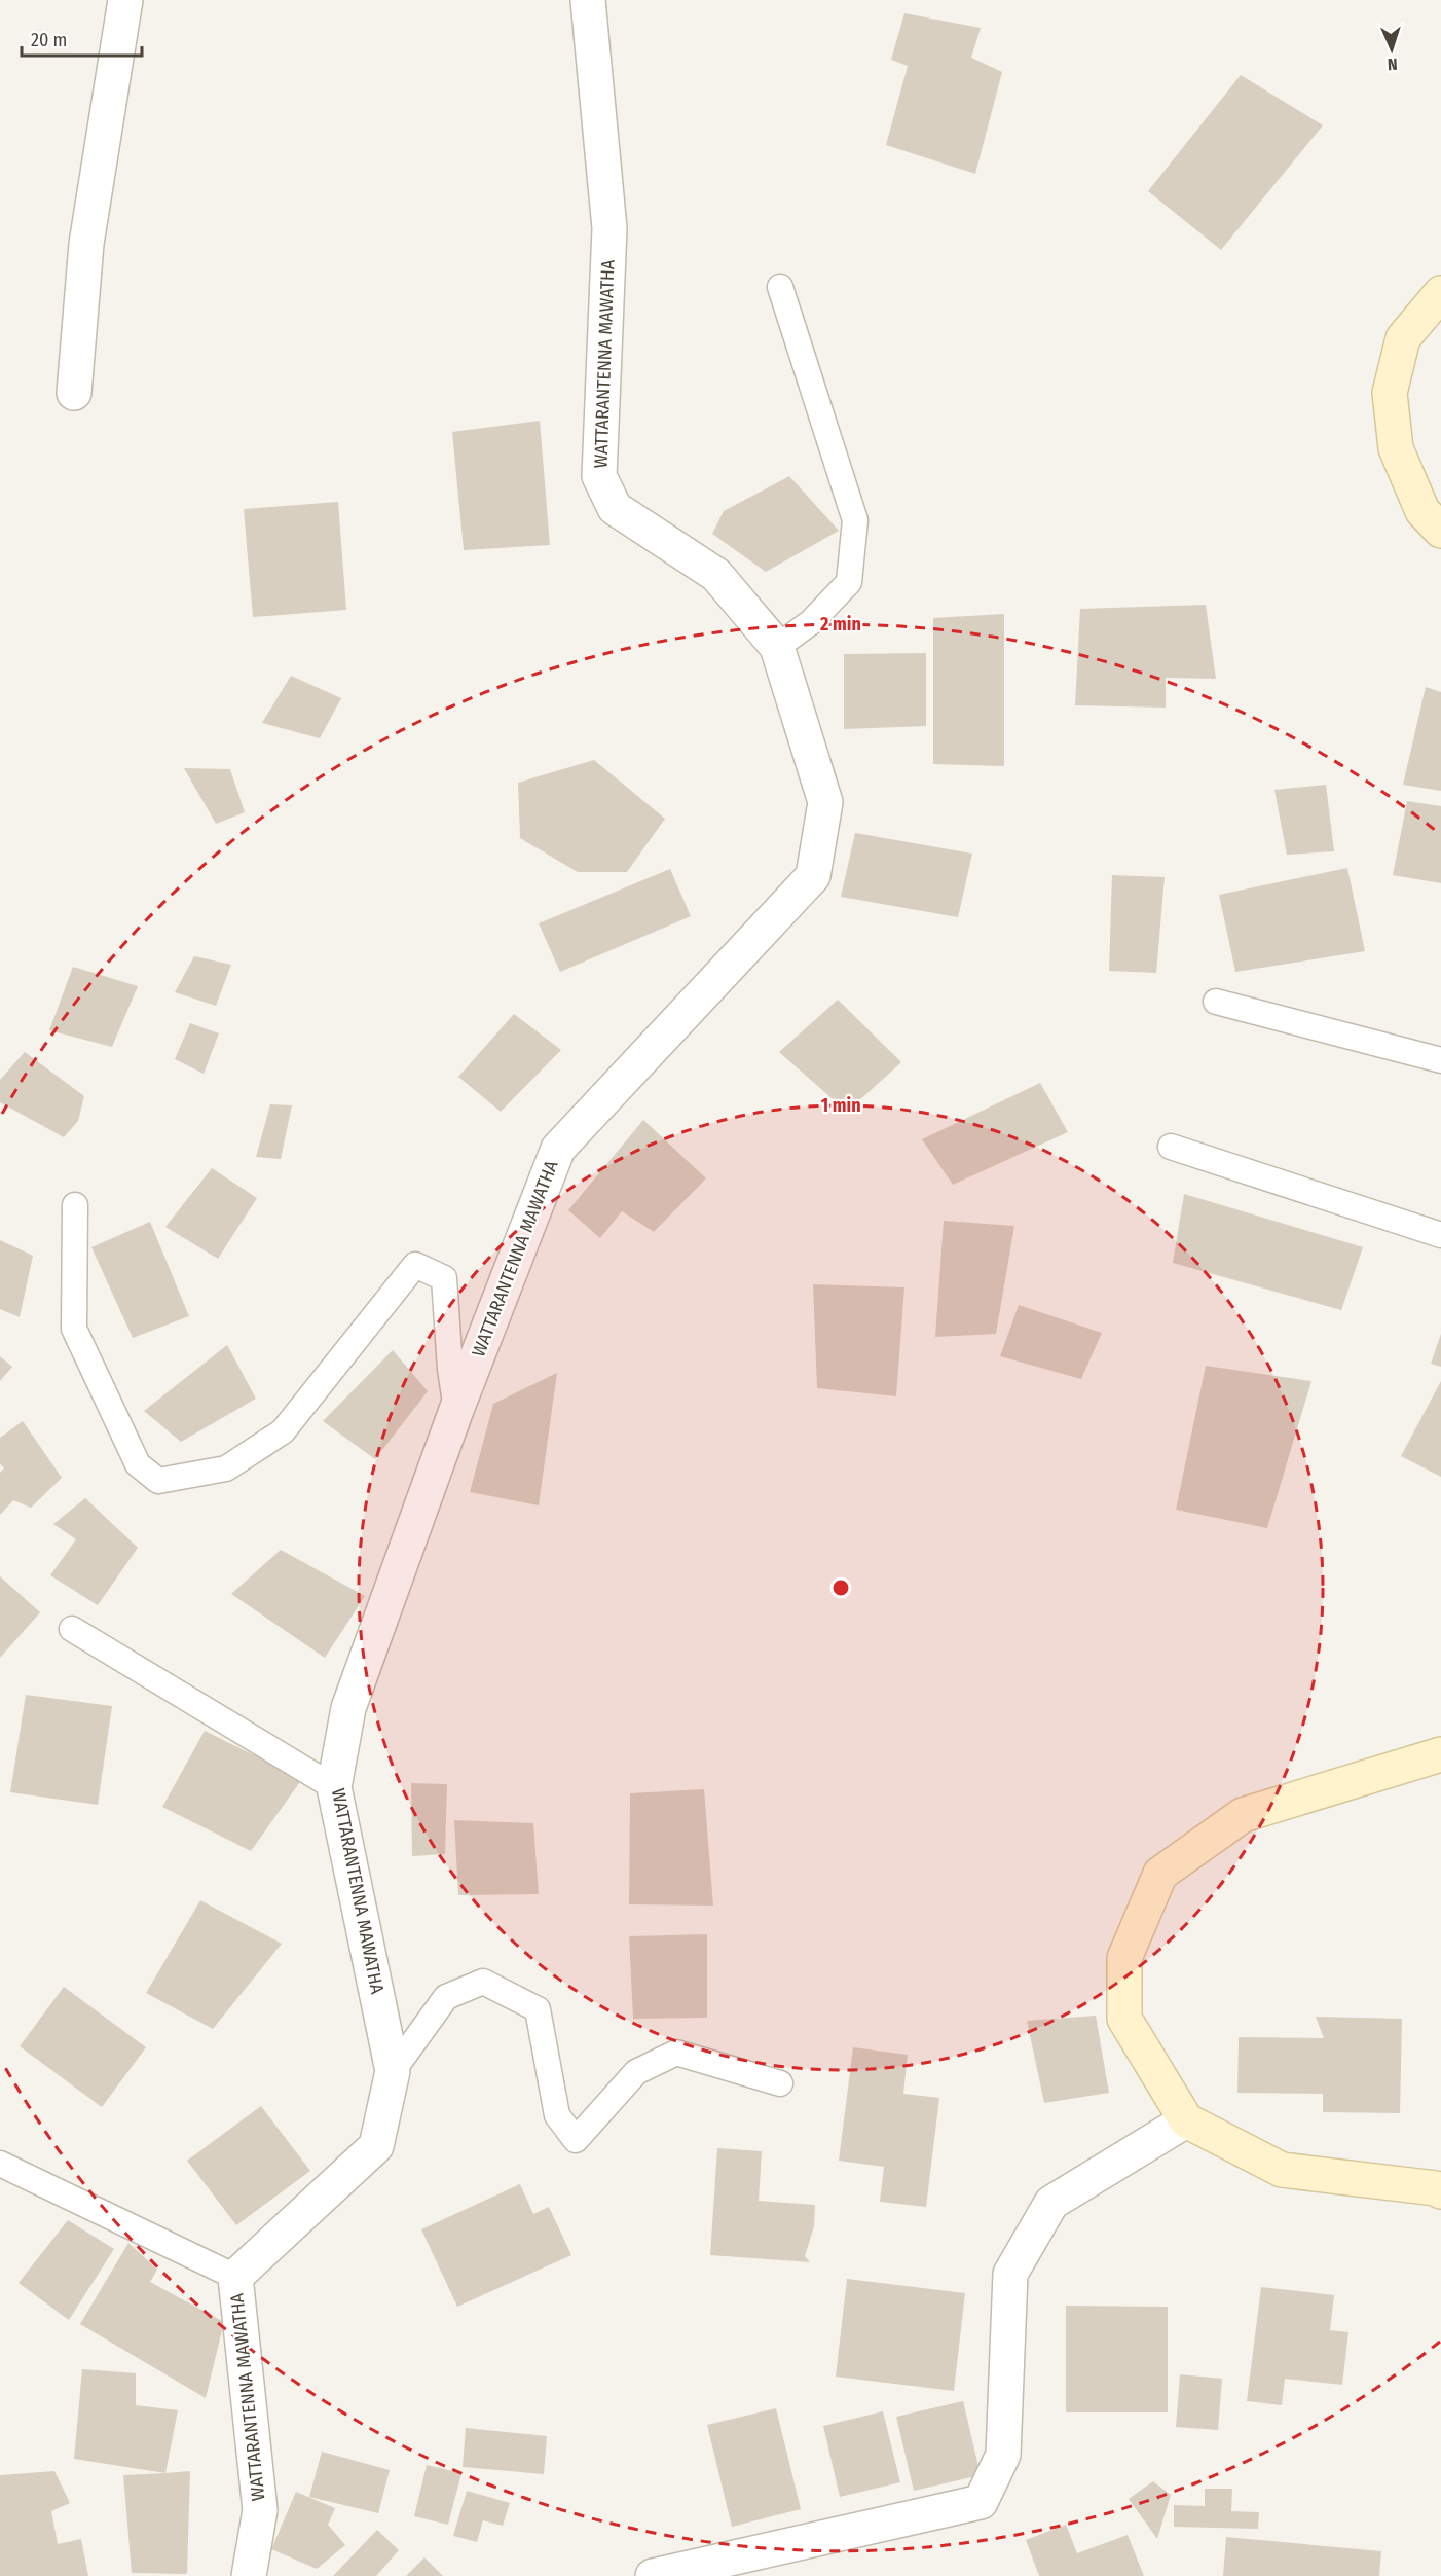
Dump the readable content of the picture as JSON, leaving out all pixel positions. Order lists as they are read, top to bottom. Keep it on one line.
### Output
{"streets":{"street":["WATTARANTENNA MAWATHA"]},"scale_bar":"20 m","north":"bottom","rings":["2 min","1 min"]}
